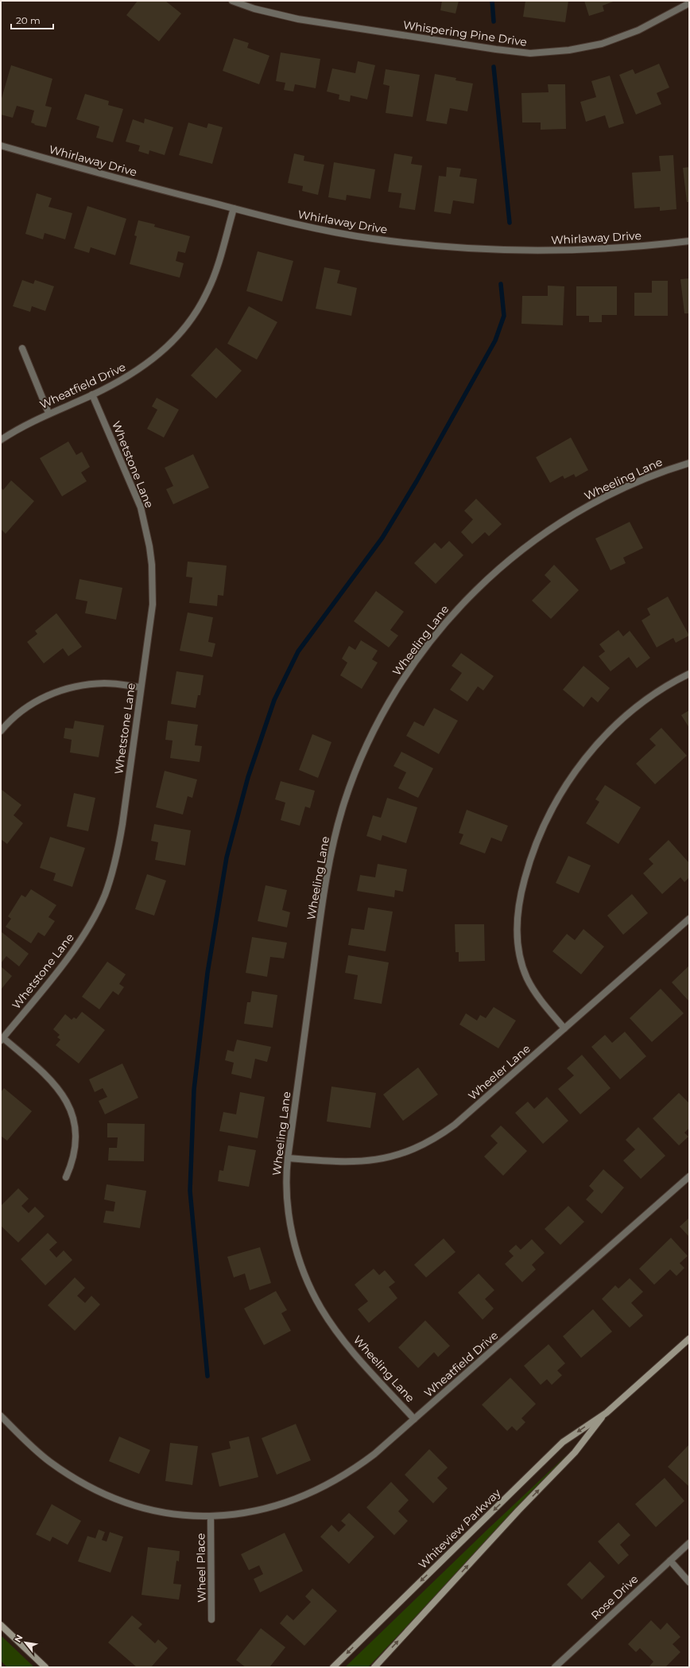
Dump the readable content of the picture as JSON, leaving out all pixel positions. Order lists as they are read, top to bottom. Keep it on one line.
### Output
{"streets":{"street":["Whispering Pine Drive","Whirlaway Drive","Wheatfield Drive","Whetstone Lane","Wheeling Lane","Wheeler Lane","Whiteview Parkway","Wheel Place","Rose Drive"]},"crossings":[["Whirlaway Drive","Wheatfield Drive"],["Wheatfield Drive","Whetstone Lane"],["Wheatfield Drive","Wheeling Lane"],["Wheatfield Drive","Wheel Place"],["Wheeling Lane","Wheeler Lane"]],"scale_bar":"20 m","north":"top left"}
